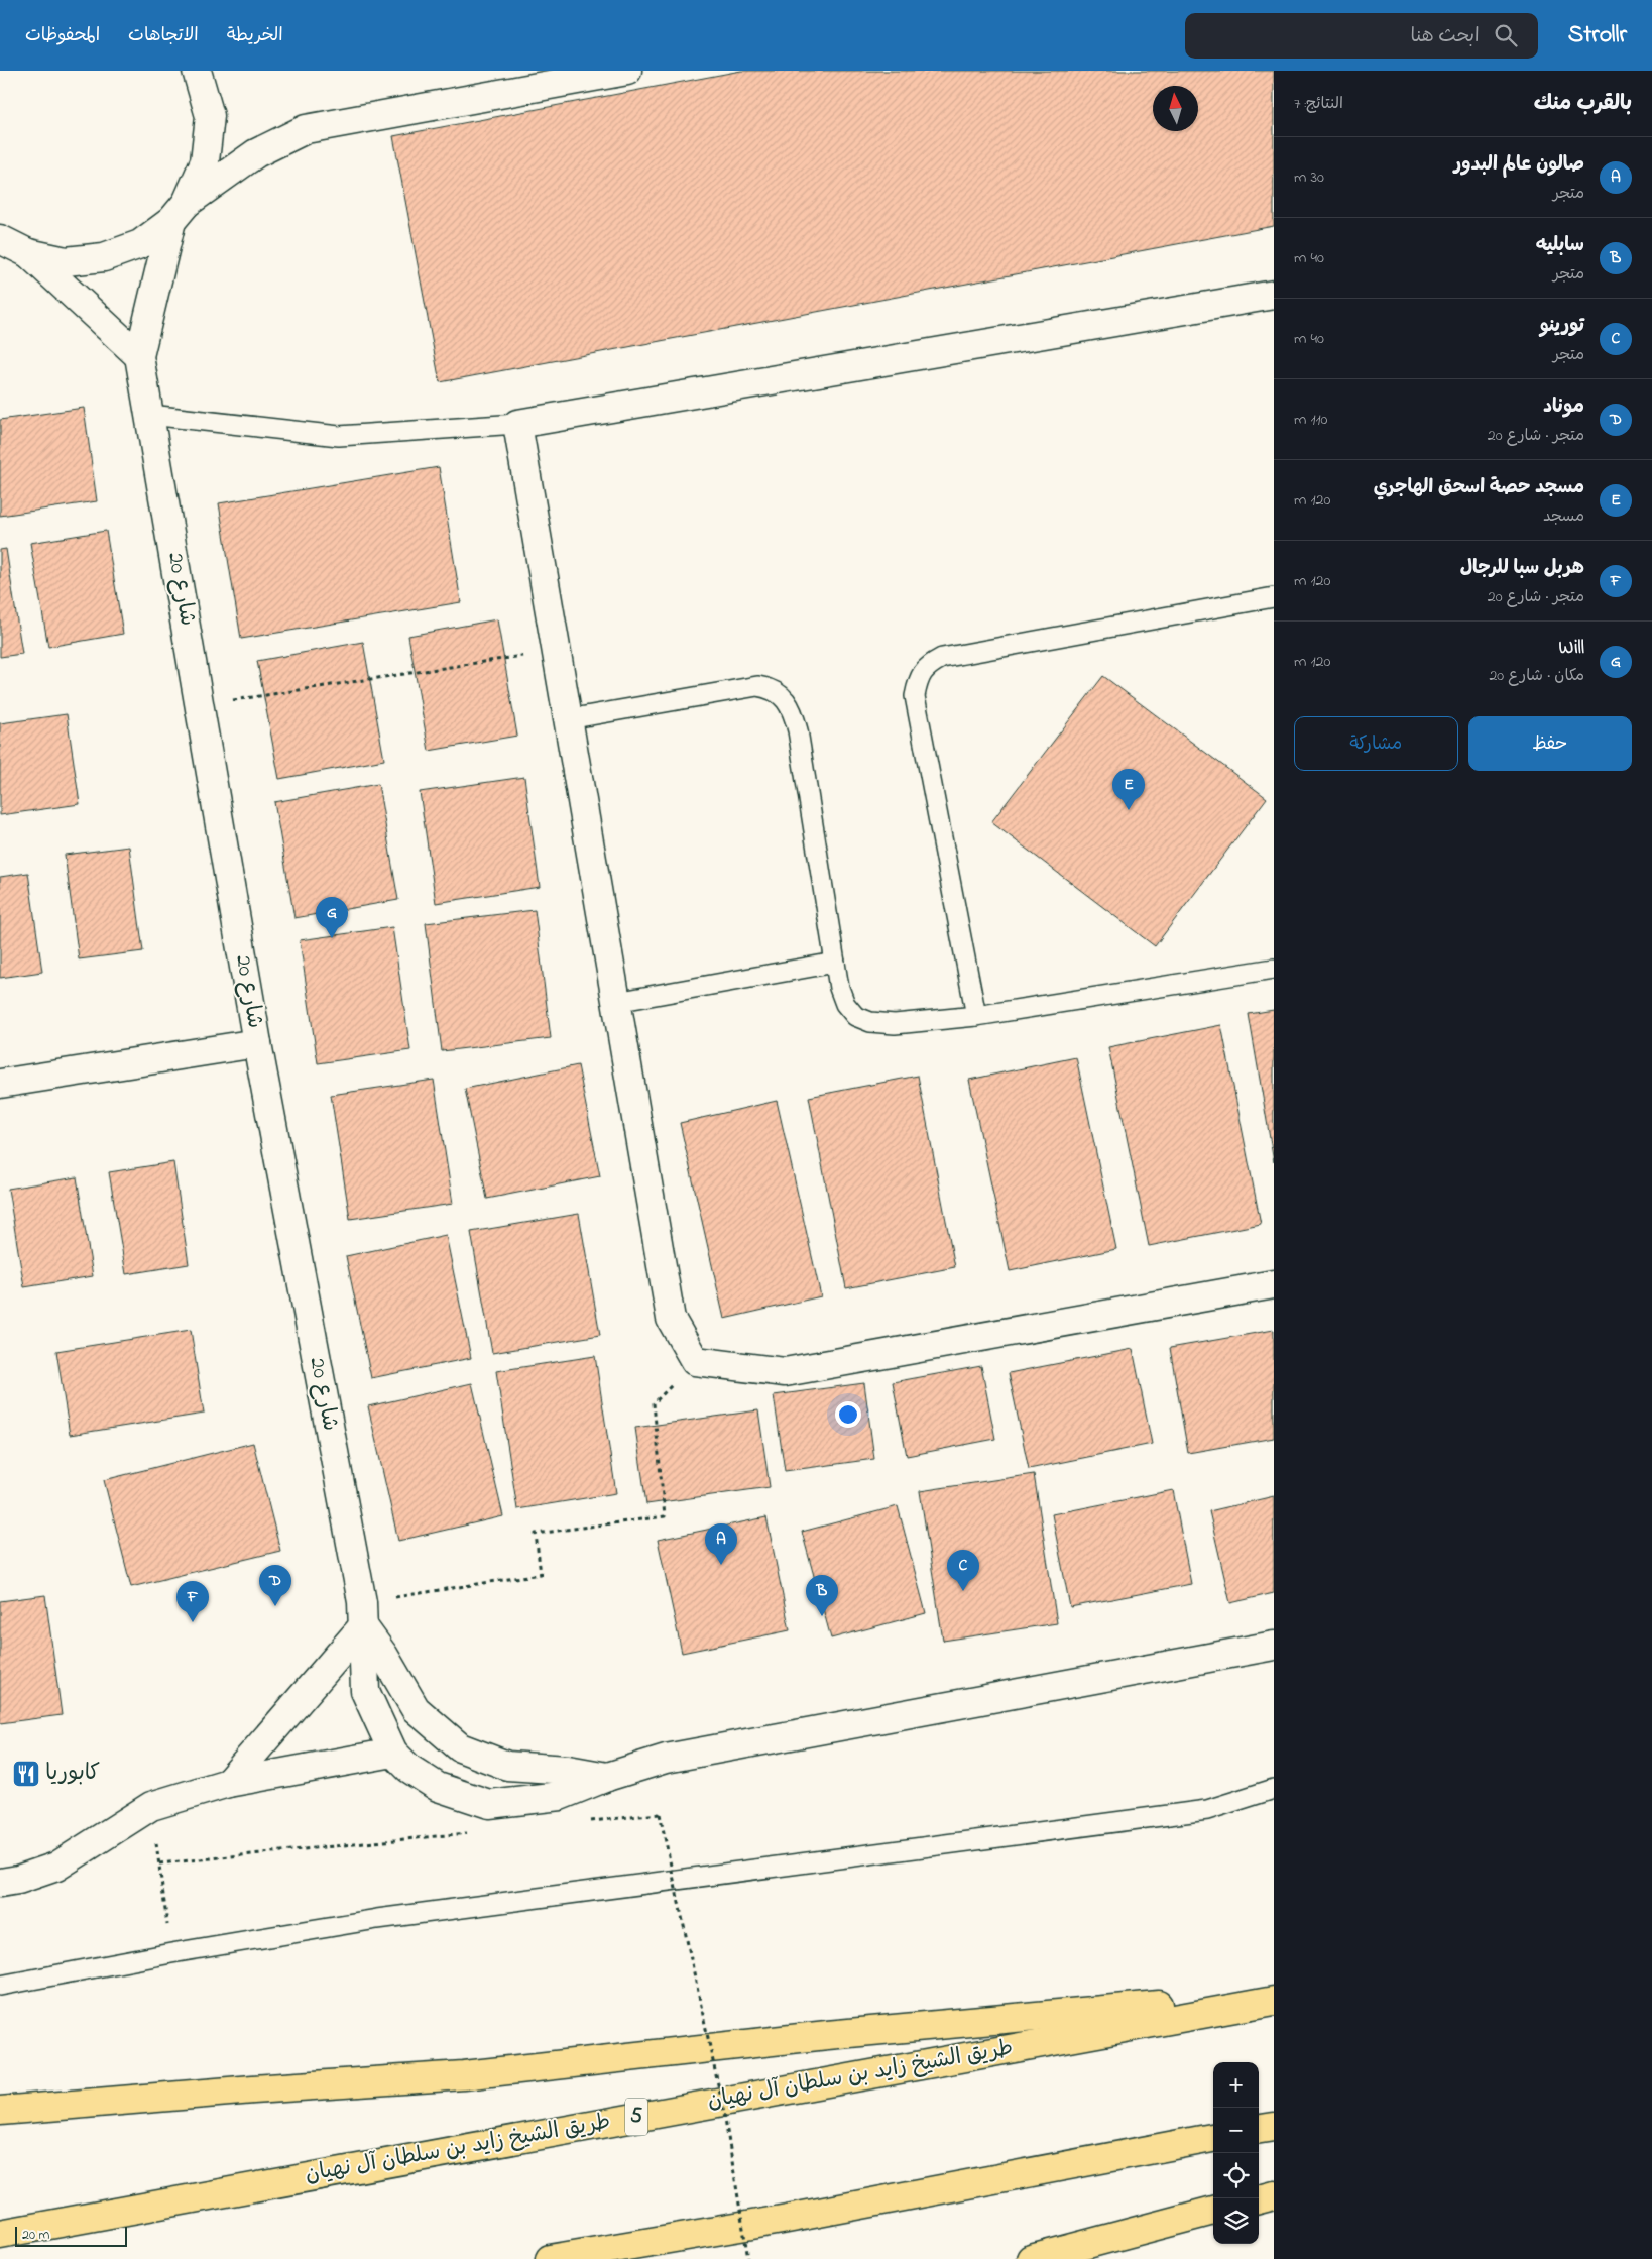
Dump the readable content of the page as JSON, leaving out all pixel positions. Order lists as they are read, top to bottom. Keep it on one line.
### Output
{"streets":{"highway":["طريق الشيخ زايد بن سلطان آل نهيان","5"],"street":["شارع 20"]},"places":{"restaurant":["كابوريا"]},"scale_bar":"20 m","north":"top","page":{"header":"Strollr","search":"ابحث هنا","nav":["الخريطة","الاتجاهات","المحفوظات"],"heading":["بالقرب منك","النتائج: 7"],"list":[{"mark":"A","name":"صالون عالم البدور","note":"متجر","value":"30 m"},{"mark":"B","name":"سابليه","note":"متجر","value":"40 m"},{"mark":"C","name":"تورينو","note":"متجر","value":"40 m"},{"mark":"D","name":"موناد","note":"متجر · شارع 20","value":"110 m"},{"mark":"E","name":"مسجد حصة اسحق الهاجري","note":"مسجد","value":"120 m"},{"mark":"F","name":"هربل سبا للرجال","note":"متجر · شارع 20","value":"120 m"},{"mark":"G","name":"Will","note":"مكان · شارع 20","value":"120 m"}],"buttons":["حفظ","مشاركة"],"pins":["E","G","A","C","D","B","F"],"map_buttons":["+","−"],"scale":"20 m"}}
